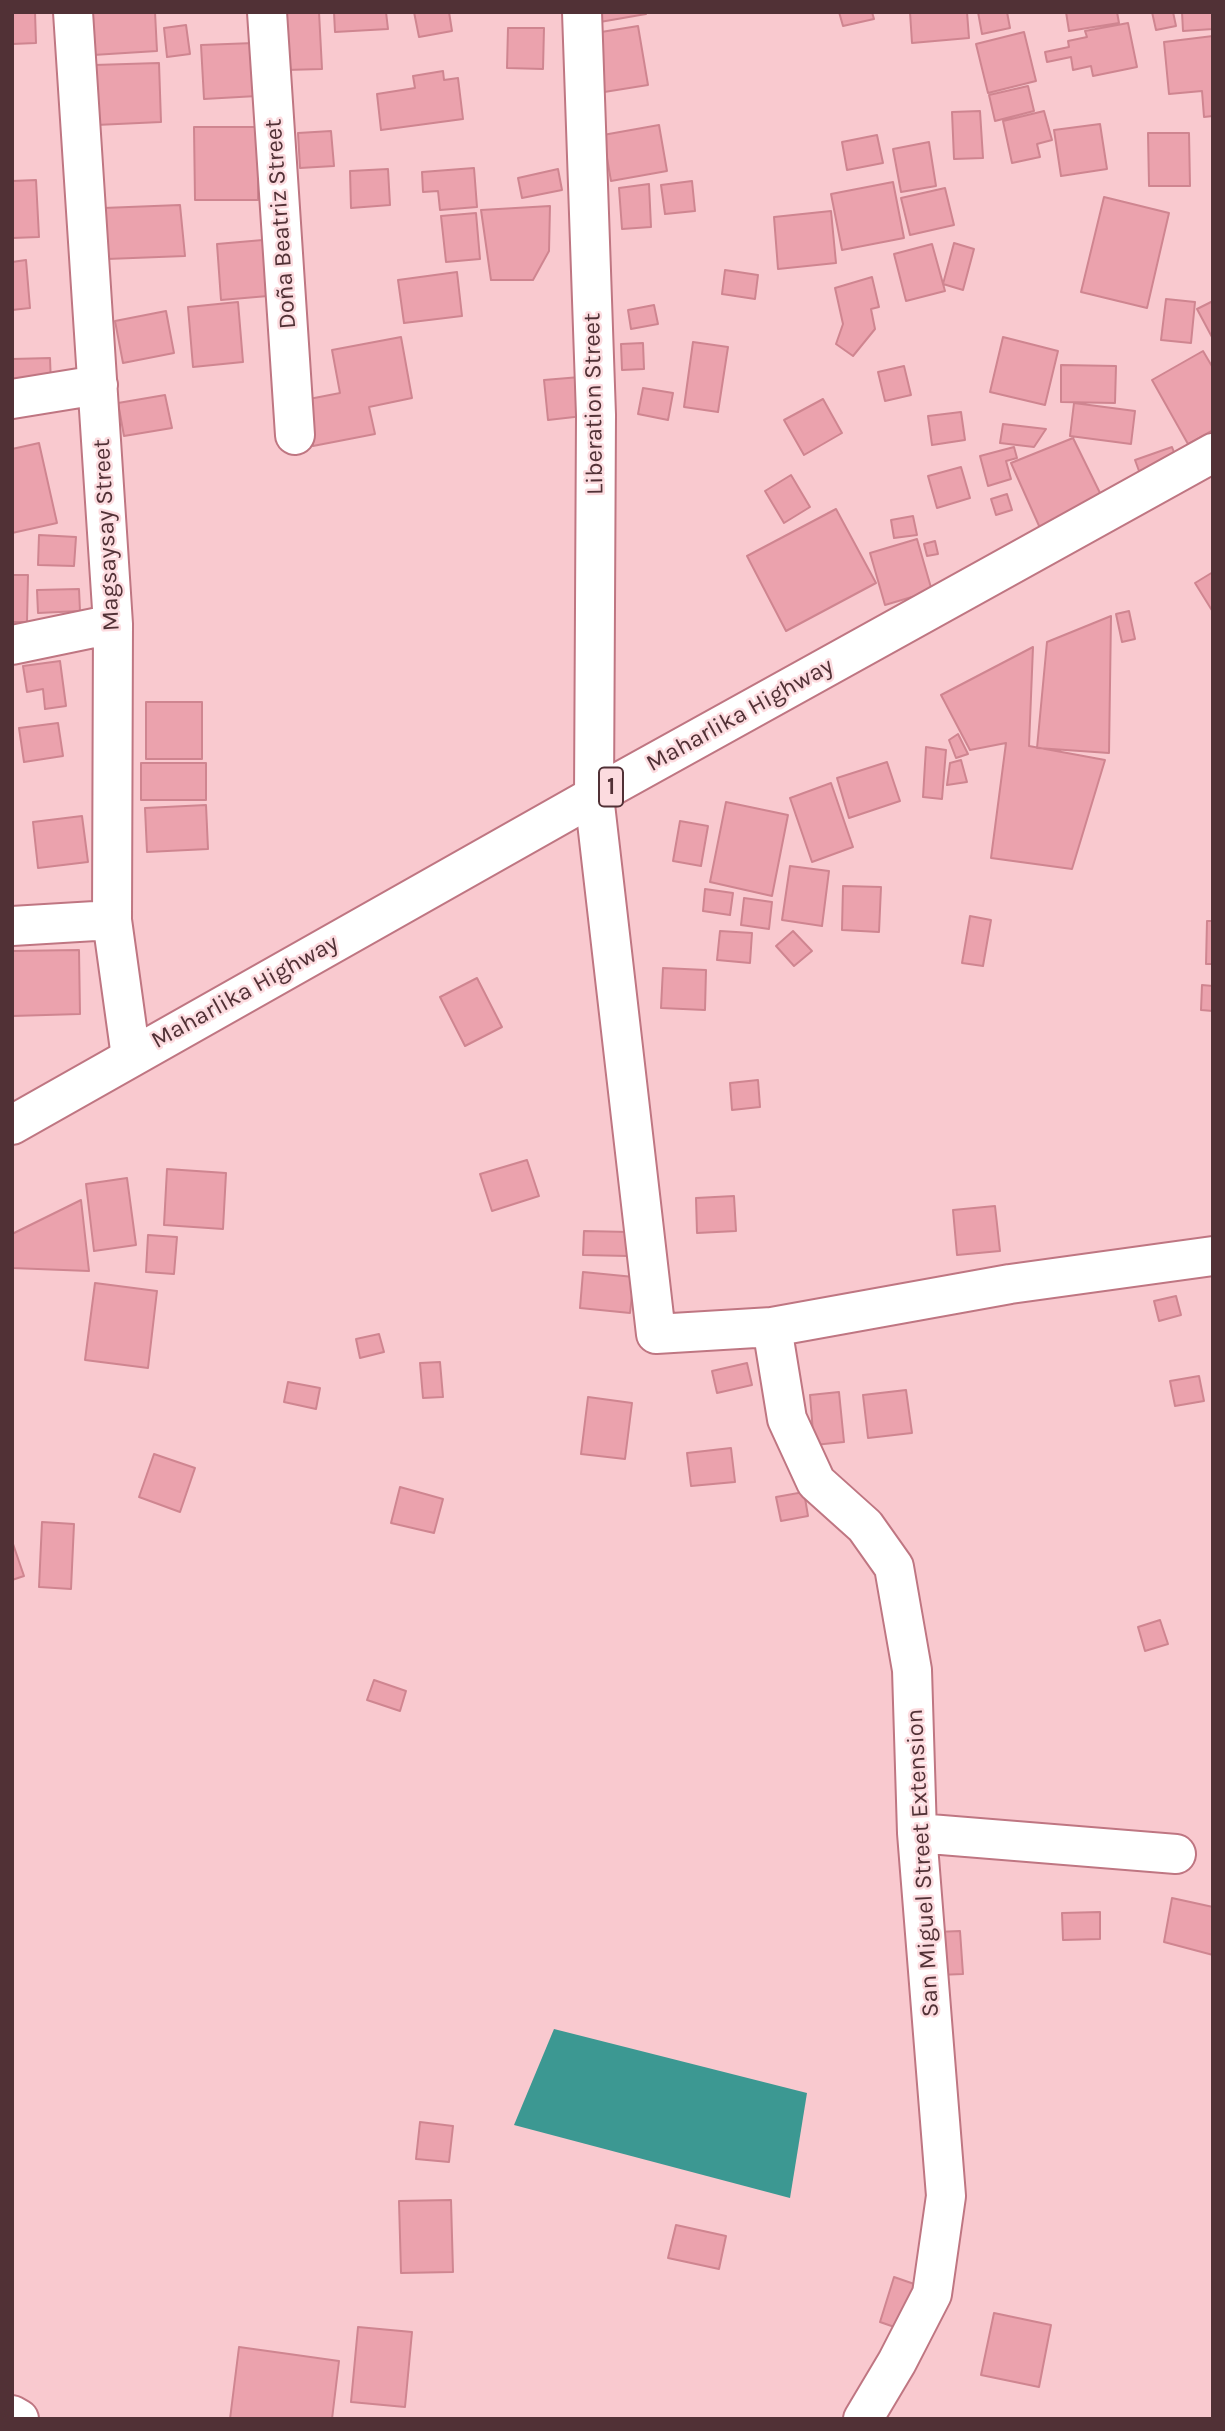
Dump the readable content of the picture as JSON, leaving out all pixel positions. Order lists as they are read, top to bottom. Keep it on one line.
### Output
{"streets":{"main road":["Doña Beatriz Street","Liberation Street","Magsaysay Street","Maharlika Highway","1","San Miguel Street Extension"]},"crossings":[["Liberation Street","Maharlika Highway"],["Liberation Street","San Miguel Street Extension"],["Magsaysay Street","Maharlika Highway"]]}
